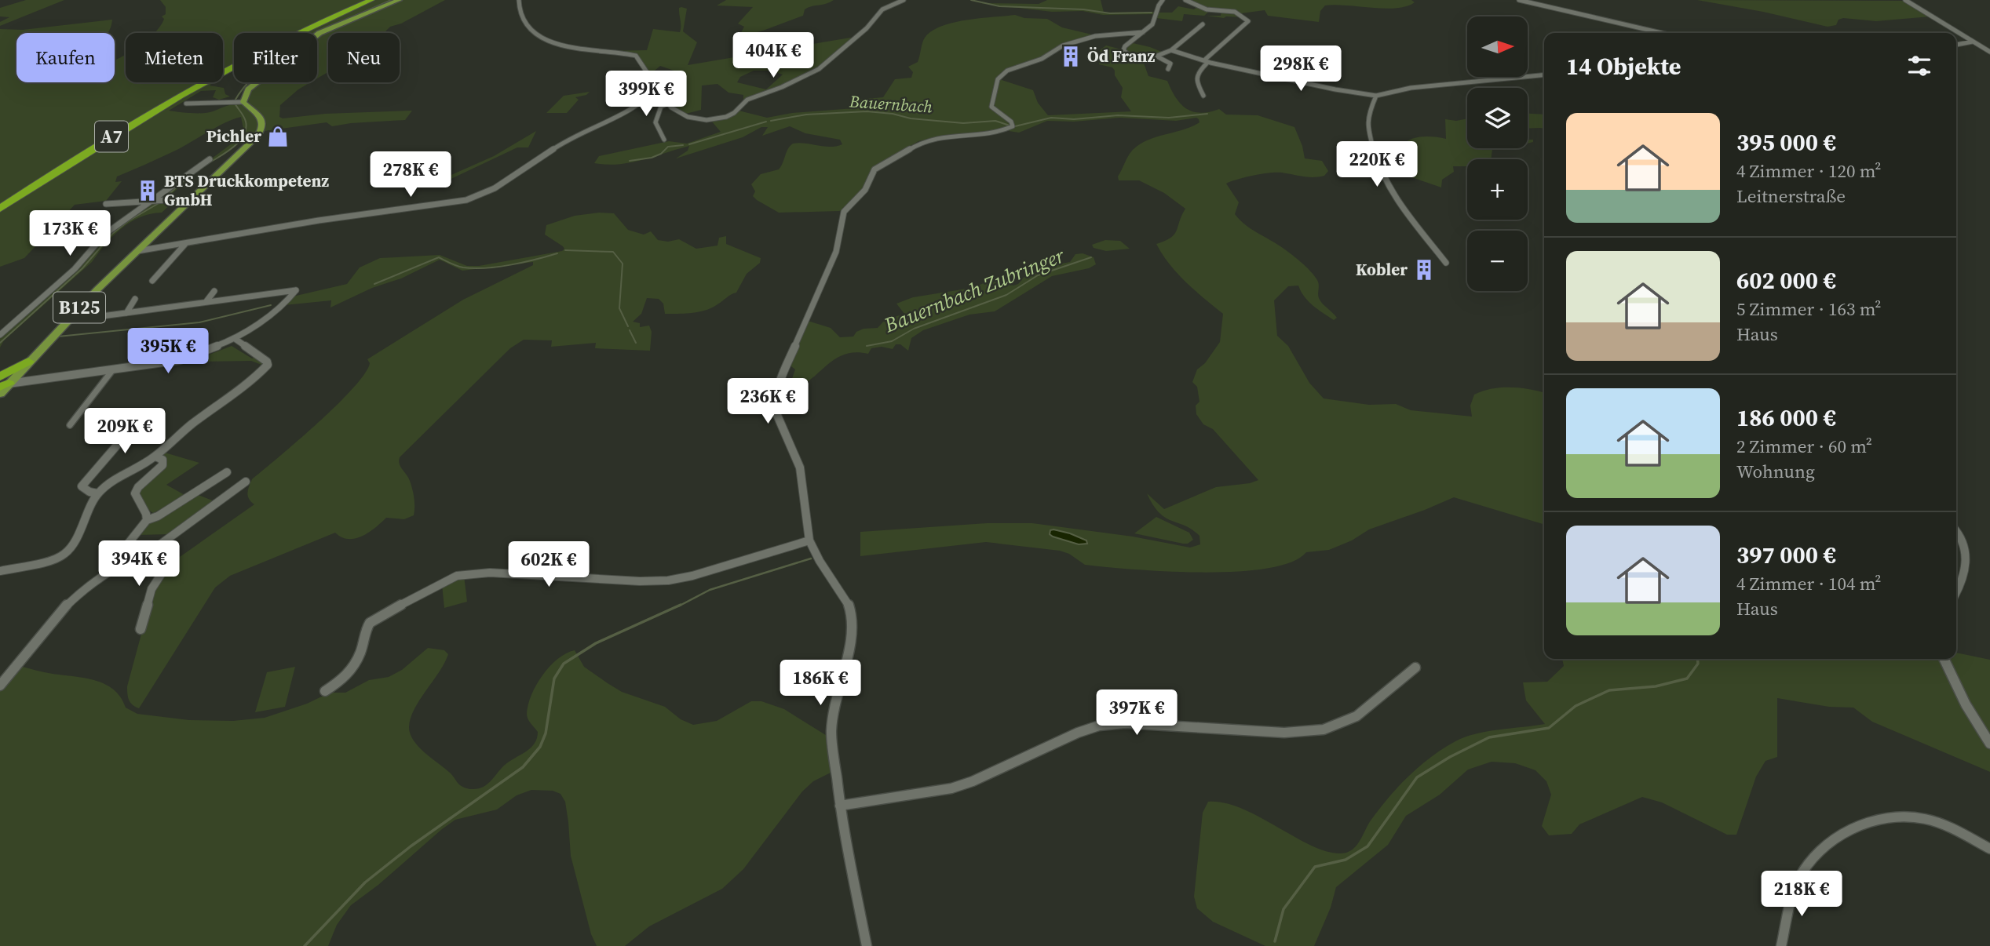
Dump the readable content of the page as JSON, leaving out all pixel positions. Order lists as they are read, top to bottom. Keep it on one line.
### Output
{"streets":{"highway":["A7"],"main road":["B125"]},"water":["Bauernbach","Bauernbach Zubringer"],"places":{"building":["Öd Franz","BTS Druckkompetenz GmbH","Kobler"],"shop":["Pichler"]},"north":"right","page":{"map_buttons":["+","−"],"price":["404K €","298K €","399K €","220K €","278K €","173K €","395K €","236K €","209K €","394K €","602K €","186K €","397K €","218K €"],"chip":["Kaufen","Mieten","Filter","Neu"],"heading":"14 Objekte","list":[{"name":"395 000 €","note":"4 Zimmer · 120 m² · Leitnerstraße"},{"name":"602 000 €","note":"5 Zimmer · 163 m² · Haus"},{"name":"186 000 €","note":"2 Zimmer · 60 m² · Wohnung"},{"name":"397 000 €","note":"4 Zimmer · 104 m² · Haus"}]}}
